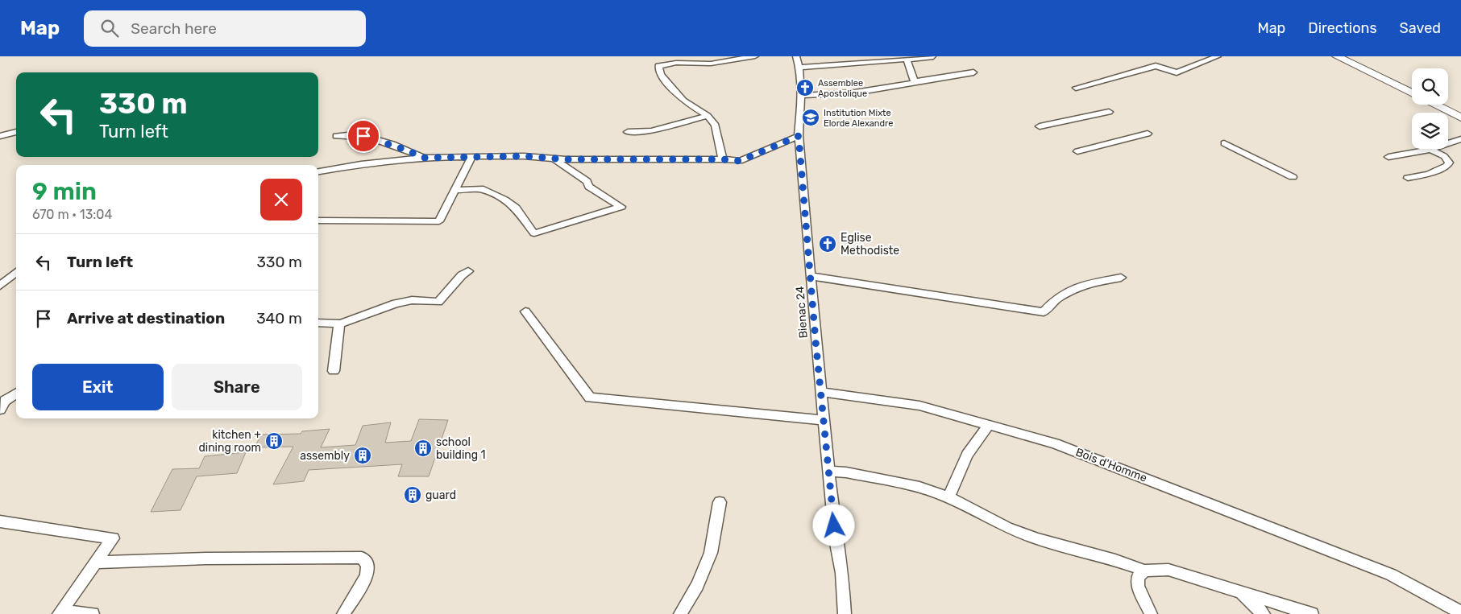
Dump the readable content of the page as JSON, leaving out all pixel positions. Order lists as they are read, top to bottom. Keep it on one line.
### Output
{"streets":{"street":["Bienac 24","Bois d'Homme"]},"crossings":[["Bienac 24","Bois d'Homme"]],"places":{"church":["Assemblee Apostolique","Eglise Methodiste"],"school or university":["Institution Mixte Elorde Alexandre"],"building":["kitchen + dining room","school building 1","assembly","guard"]},"page":{"header":"Map","search":"Search here","nav":["Map","Directions","Saved"],"turn":["330 m","Turn left"],"heading":["9 min","670 m · 13:04"],"list":[{"name":"Turn left","value":"330 m"},{"name":"Arrive at destination","value":"340 m"}],"buttons":["Exit","Share"]}}
